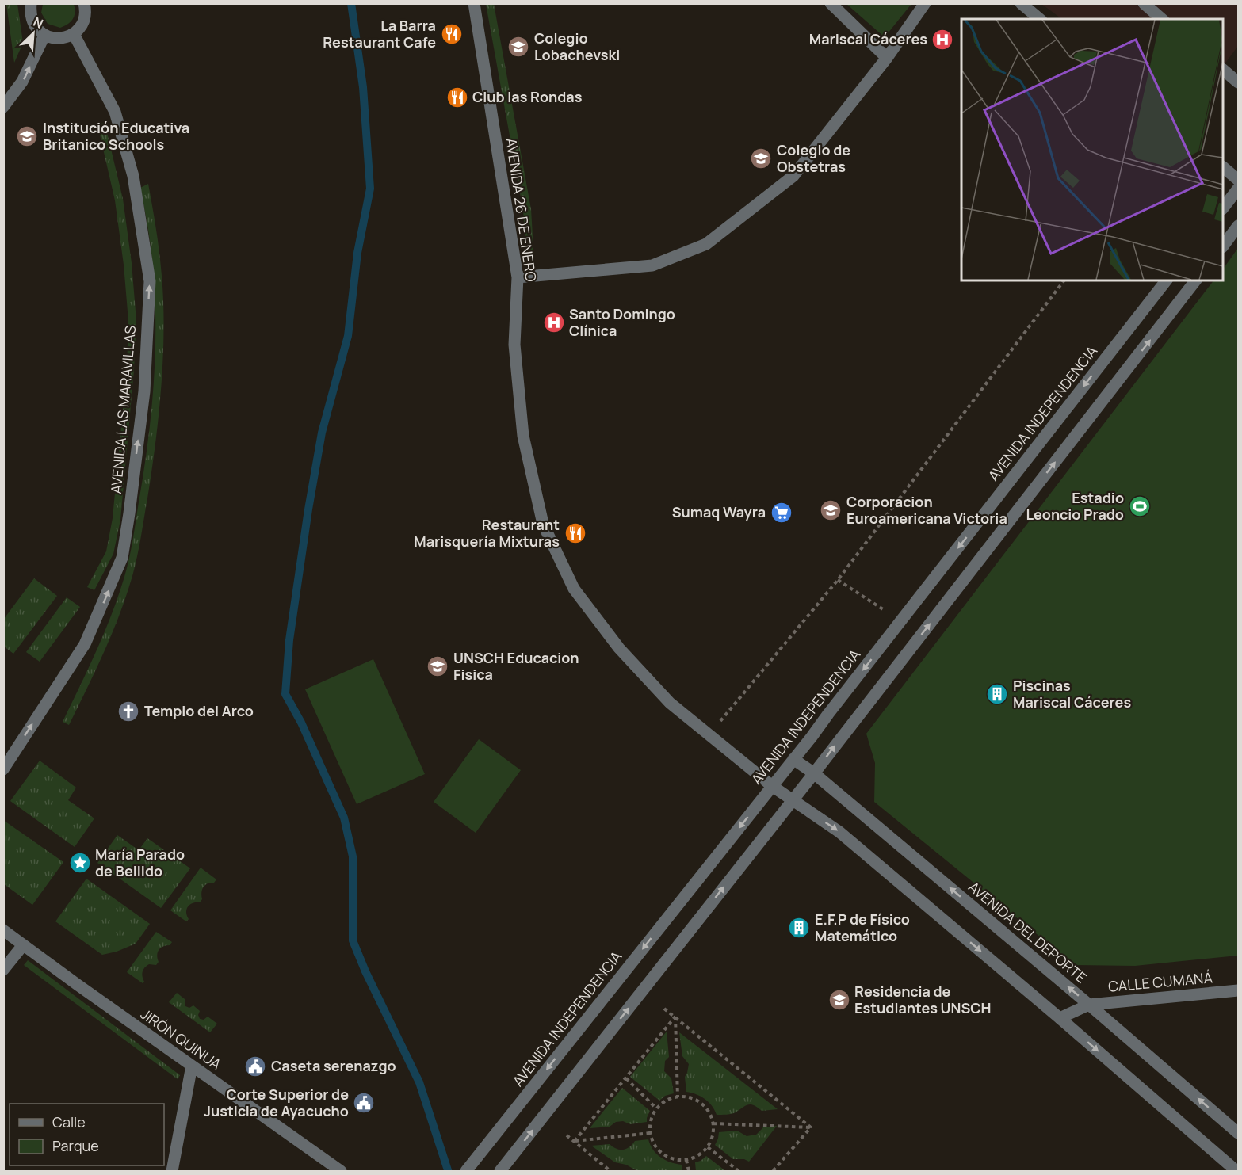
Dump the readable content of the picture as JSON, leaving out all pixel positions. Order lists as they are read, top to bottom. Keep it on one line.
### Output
{"streets":{"street":["AVENIDA 26 DE ENERO","AVENIDA LAS MARAVILLAS","AVENIDA INDEPENDENCIA","AVENIDA DEL DEPORTE","CALLE CUMANÁ","JIRÓN QUINUA"]},"crossings":[["AVENIDA 26 DE ENERO","AVENIDA INDEPENDENCIA"],["AVENIDA INDEPENDENCIA","AVENIDA DEL DEPORTE"],["AVENIDA DEL DEPORTE","CALLE CUMANÁ"]],"one_way":["AVENIDA LAS MARAVILLAS"],"places":{"restaurant":["La Barra Restaurant Cafe","Club las Rondas","Restaurant Marisquería Mixturas"],"hospital":["Mariscal Cáceres","Santo Domingo Clínica"],"school or university":["Colegio Lobachevski","Institución Educativa Britanico Schools","Colegio de Obstetras","Corporacion Euroamericana Victoria","UNSCH Educacion Fisica","Residencia de Estudiantes UNSCH"],"sports":["Estadio Leoncio Prado"],"supermarket":["Sumaq Wayra"],"building":["Piscinas Mariscal Cáceres","E.F.P de Físico Matemático"],"church":["Templo del Arco"],"place":["María Parado de Bellido"],"public building":["Caseta serenazgo","Corte Superior de Justicia de Ayacucho"]},"legend":["Calle","Parque"],"north":"top right"}
